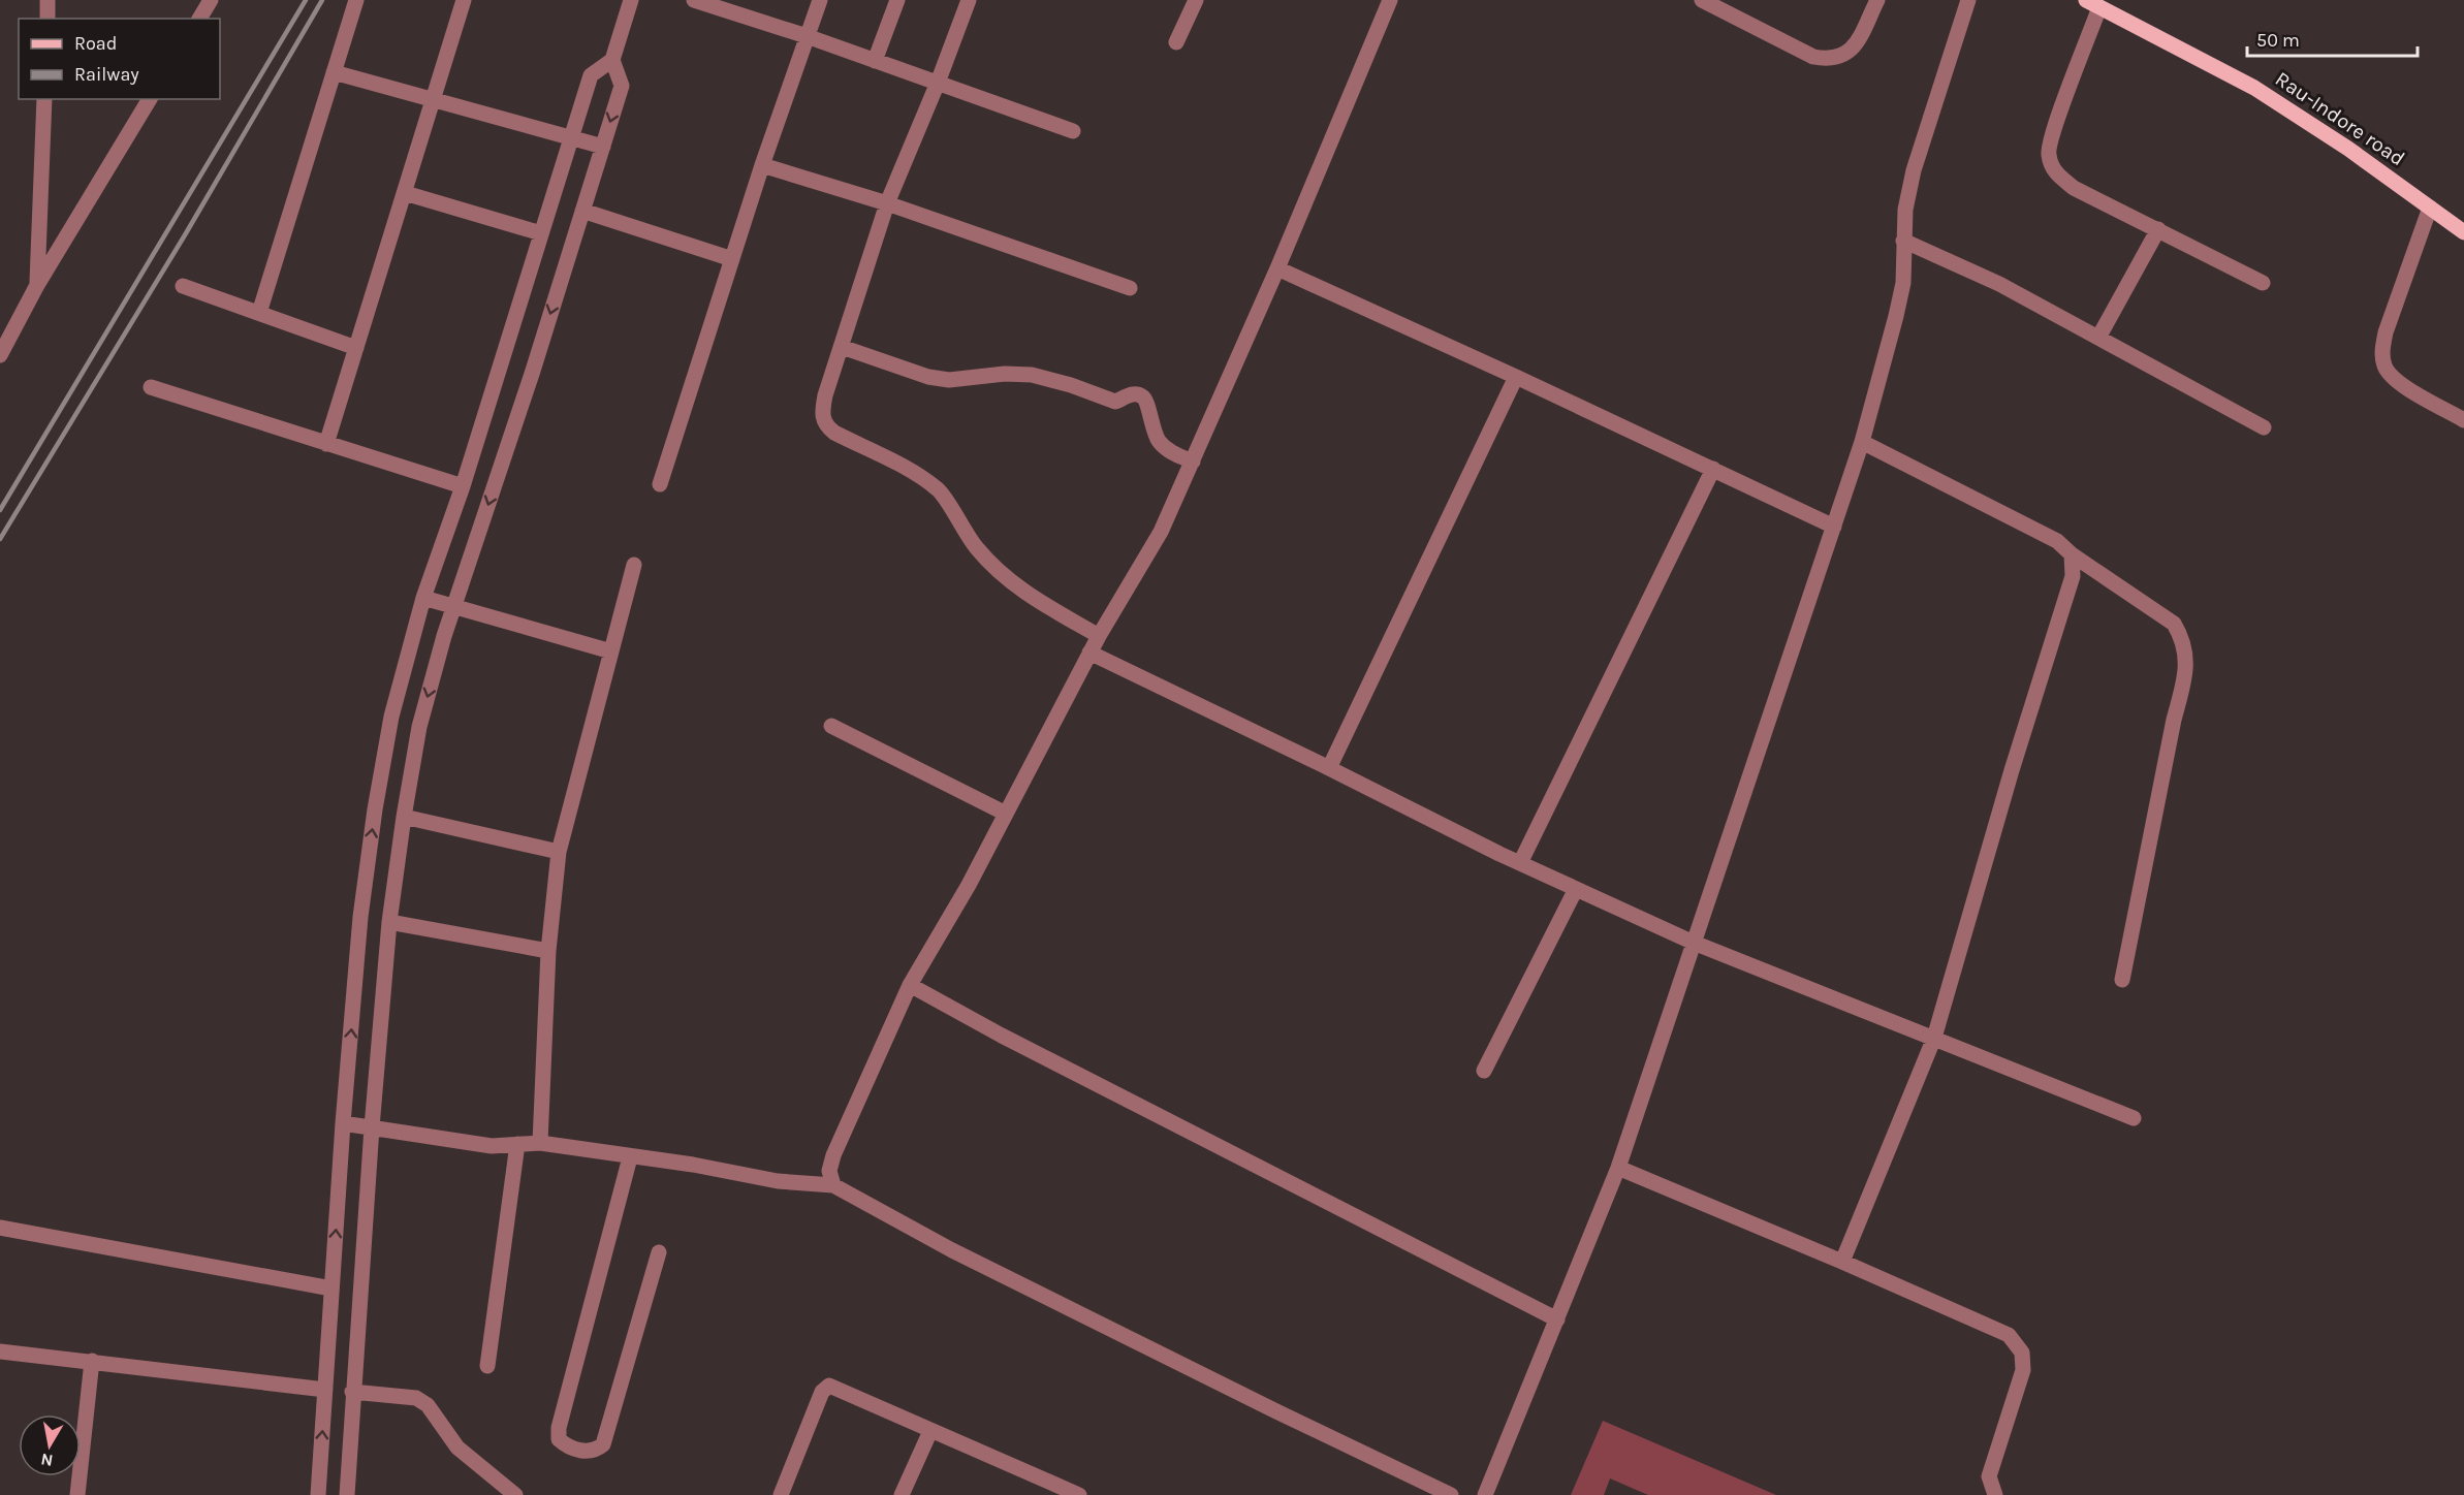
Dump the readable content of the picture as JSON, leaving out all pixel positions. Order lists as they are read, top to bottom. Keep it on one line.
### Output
{"streets":{"main road":["Rau-Indore road"]},"legend":["Road","Railway"],"scale_bar":"50 m","north":"bottom"}
